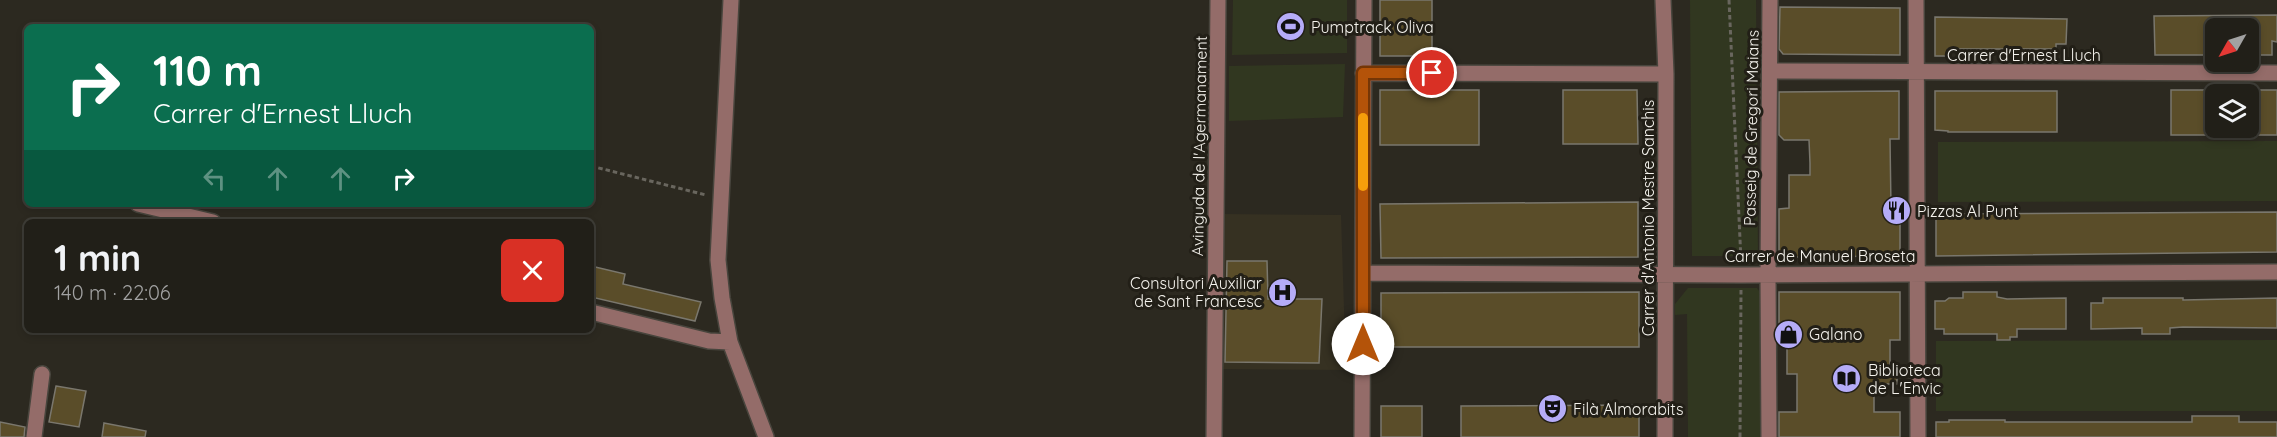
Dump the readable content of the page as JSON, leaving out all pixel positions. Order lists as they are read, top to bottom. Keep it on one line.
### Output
{"streets":{"street":["Carrer d'Ernest Lluch","Passeig de Gregori Maians","Avinguda de l'Agermanament","Carrer d'Antonio Mestre Sanchis","Carrer de Manuel Broseta"]},"crossings":[["Carrer d'Ernest Lluch","Passeig de Gregori Maians"],["Passeig de Gregori Maians","Carrer de Manuel Broseta"],["Carrer d'Antonio Mestre Sanchis","Carrer de Manuel Broseta"]],"places":{"sports":["Pumptrack Oliva"],"restaurant":["Pizzas Al Punt"],"hospital":["Consultori Auxiliar de Sant Francesc"],"shop":["Galano"],"library":["Biblioteca de L'Envic"],"theatre":["Filà Almorabits"]},"north":"bottom left","page":{"turn":["110 m","Carrer d'Ernest Lluch"],"heading":["1 min","140 m · 22:06"]}}
